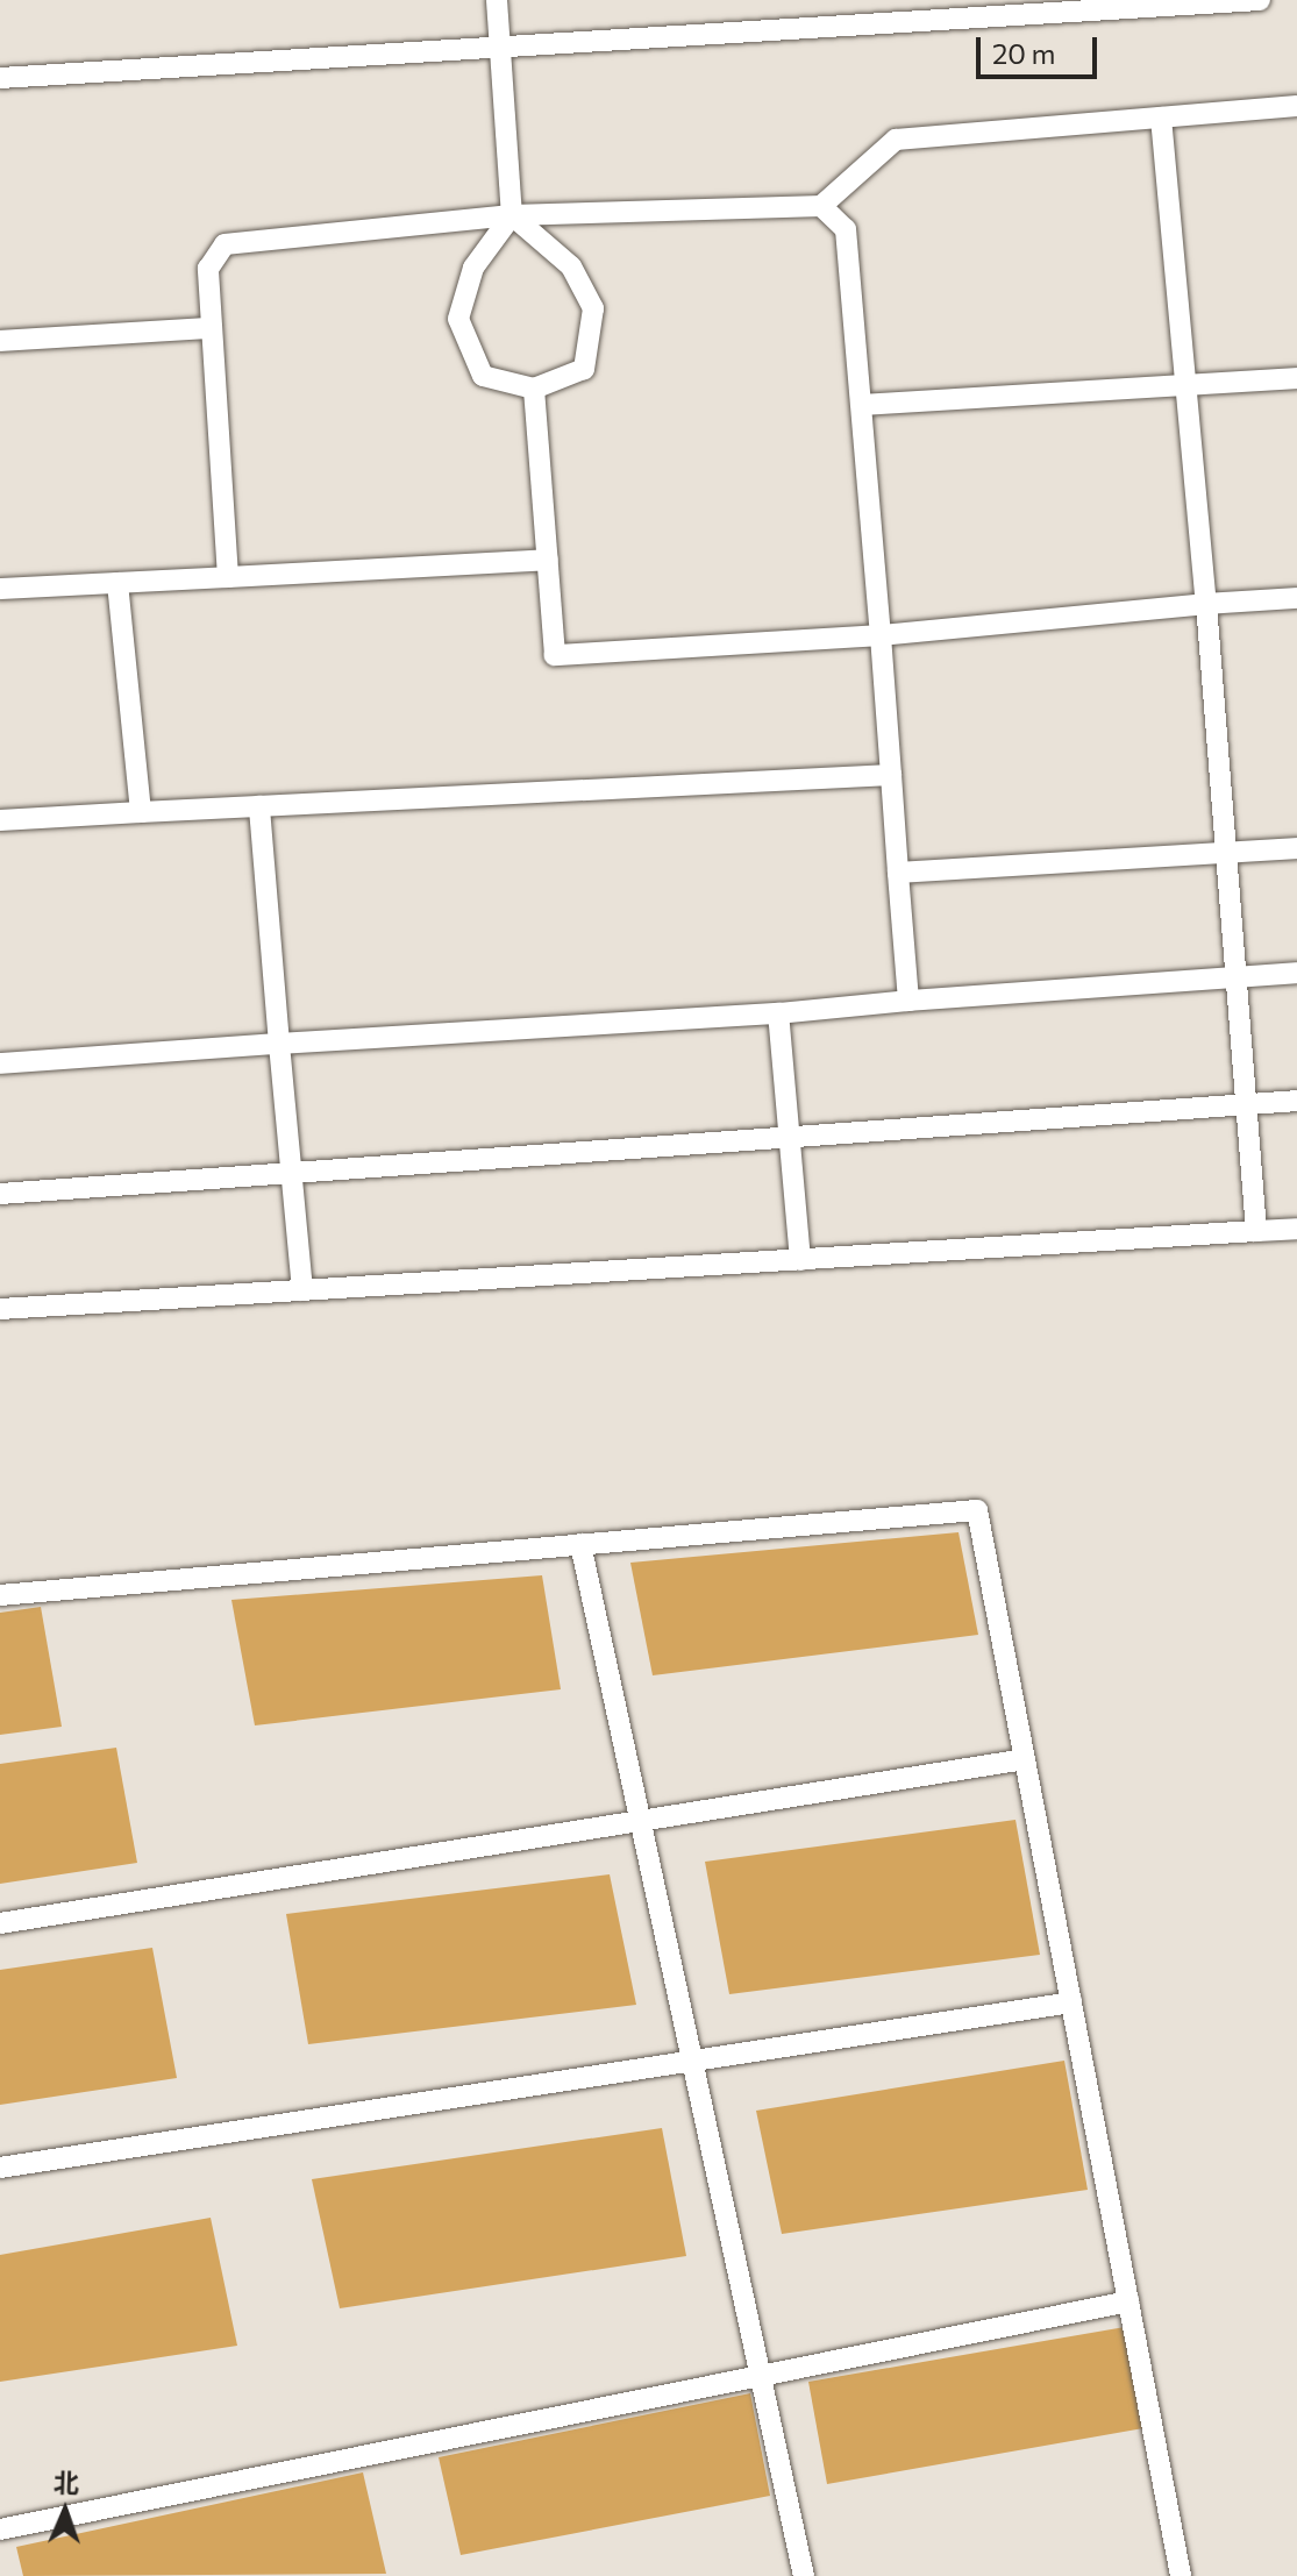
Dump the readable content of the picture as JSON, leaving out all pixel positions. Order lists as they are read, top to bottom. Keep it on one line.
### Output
{"scale_bar":"20 m","north":"top"}
